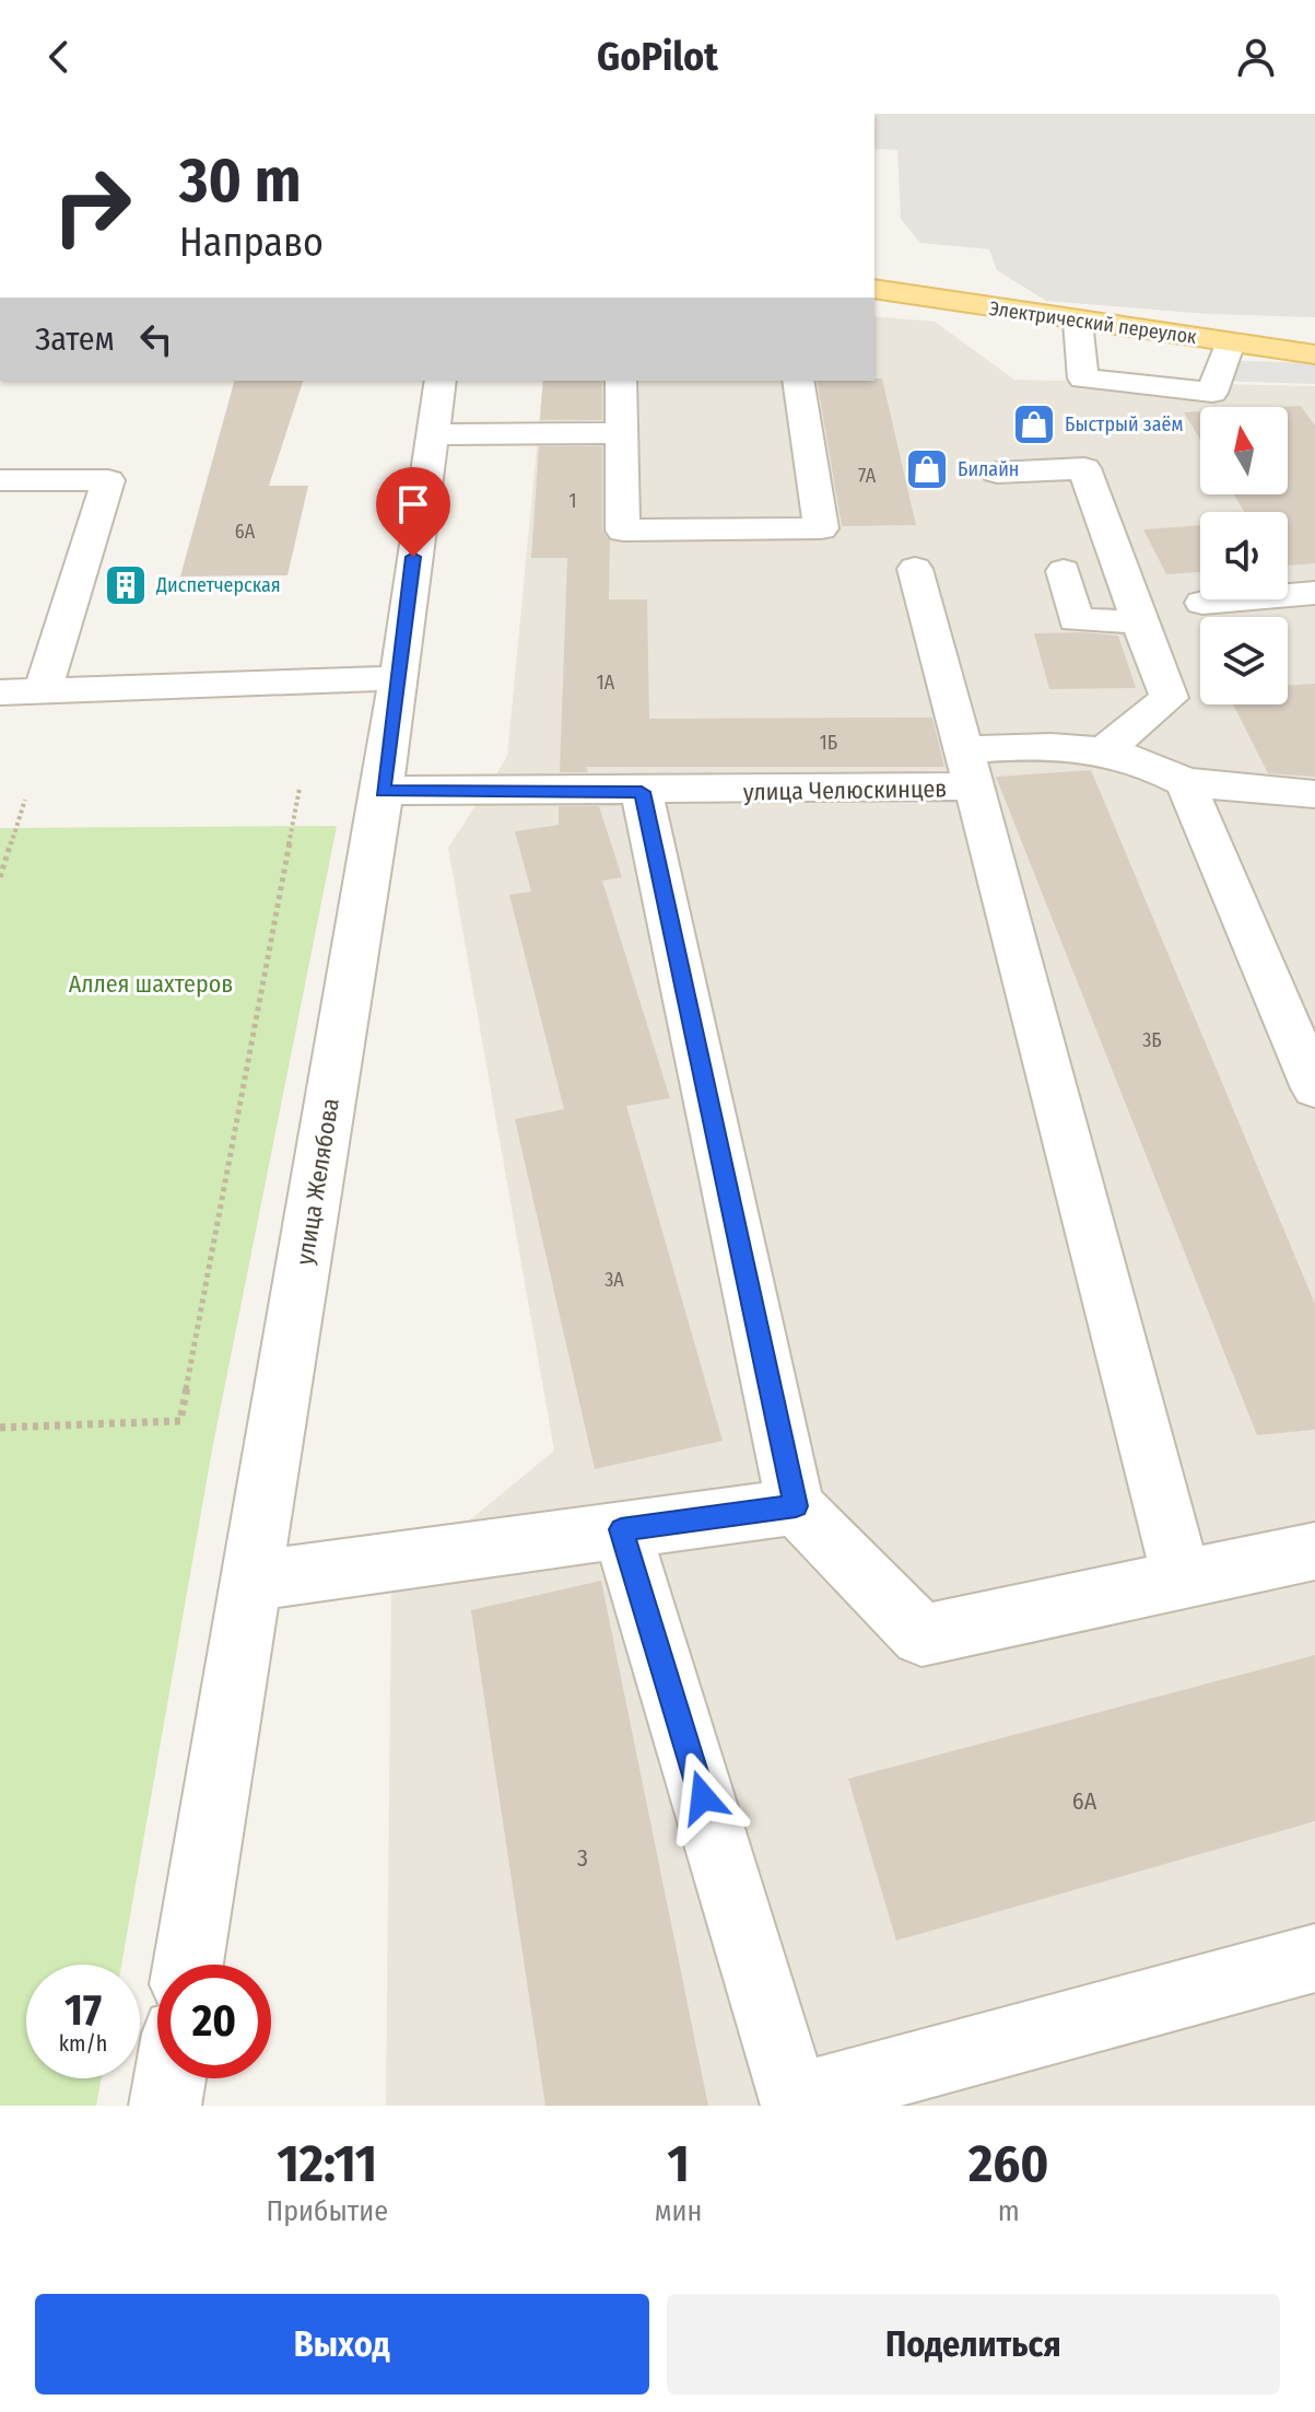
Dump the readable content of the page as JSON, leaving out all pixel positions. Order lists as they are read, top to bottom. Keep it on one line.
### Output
{"streets":{"main road":["Электрический переулок"],"street":["улица Челюскинцев","улица Желябова"]},"crossings":[["улица Челюскинцев","улица Желябова"]],"parks":["Аллея шахтеров"],"places":{"shop":["Быстрый заём","Билайн"],"building":["Диспетчерская"]},"house_numbers":["7А","1","6А","1А","1Б","3Б","3А","6А","3"],"north":"top","page":{"header":"GoPilot","turn":["30 m","Направо"],"then":"Затем","speed":"17 km/h","limit":"20","eta":["12:11","Прибытие","1","мин","260","m"],"buttons":["Выход","Поделиться"]}}
